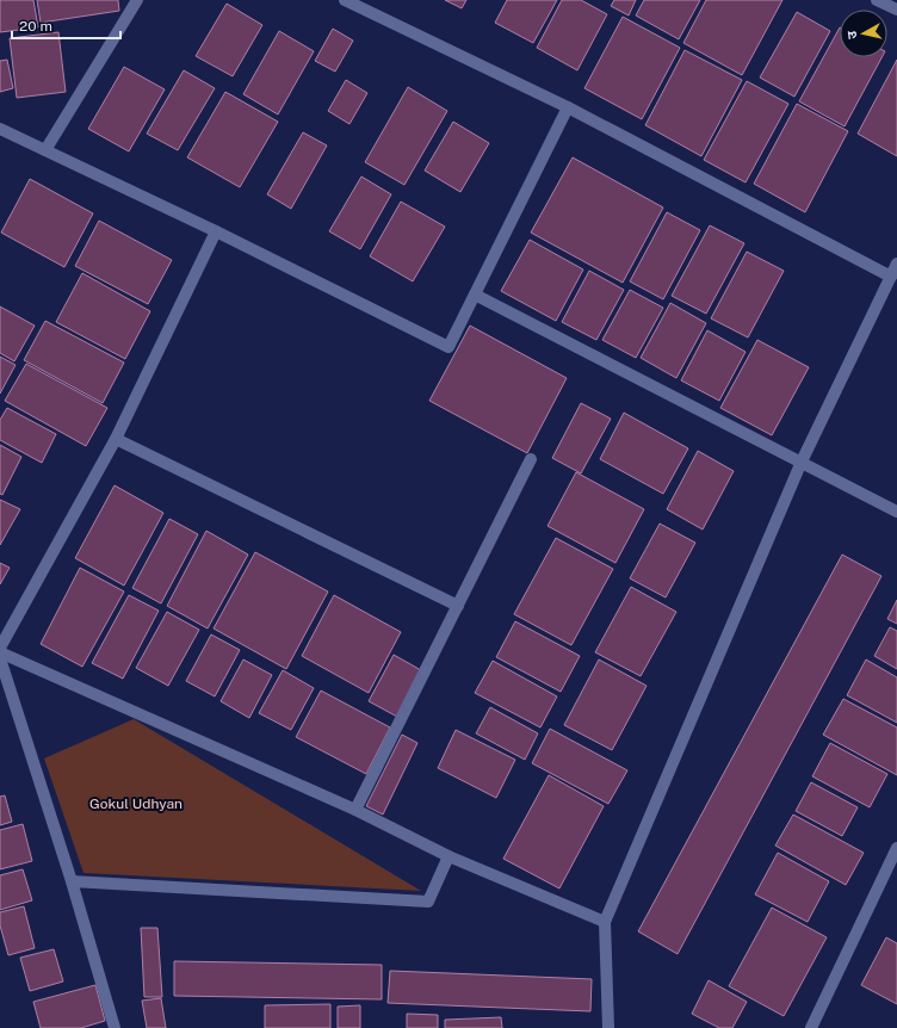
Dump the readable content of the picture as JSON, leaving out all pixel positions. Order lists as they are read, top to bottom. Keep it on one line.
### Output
{"parks":["Gokul Udhyan"],"scale_bar":"20 m","north":"left"}
